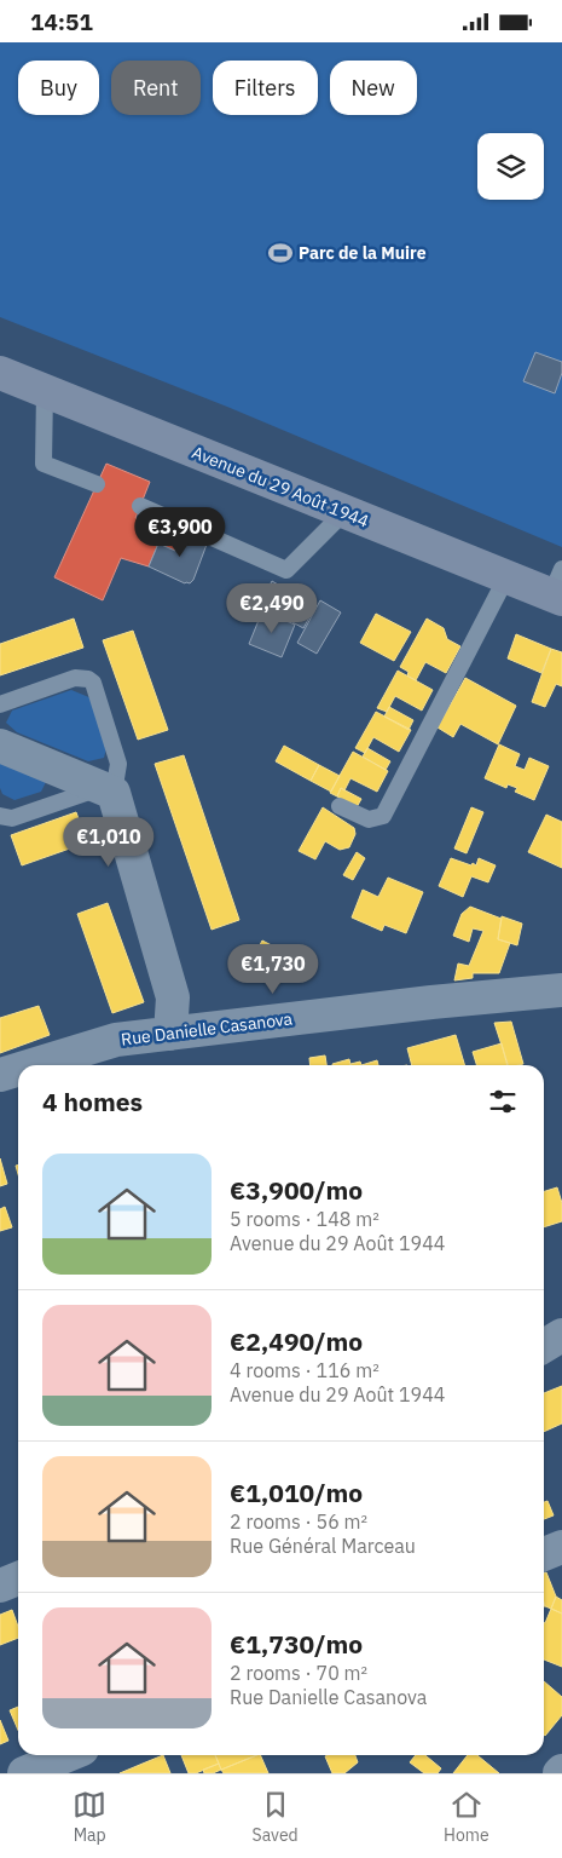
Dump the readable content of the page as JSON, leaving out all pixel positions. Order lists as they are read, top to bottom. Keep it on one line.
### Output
{"streets":{"main road":["Avenue du 29 Août 1944"],"street":["Rue Danielle Casanova"]},"places":{"sports":["Parc de la Muire"]},"page":{"status":"14:51","chip":["Buy","Rent","Filters","New"],"price":["€3,900","€2,490","€1,010","€1,730"],"heading":"4 homes","list":[{"name":"€3,900/mo","note":"5 rooms · 148 m² · Avenue du 29 Août 1944"},{"name":"€2,490/mo","note":"4 rooms · 116 m² · Avenue du 29 Août 1944"},{"name":"€1,010/mo","note":"2 rooms · 56 m² · Rue Général Marceau"},{"name":"€1,730/mo","note":"2 rooms · 70 m² · Rue Danielle Casanova"}],"tabs":["Map","Saved","Home"]}}
